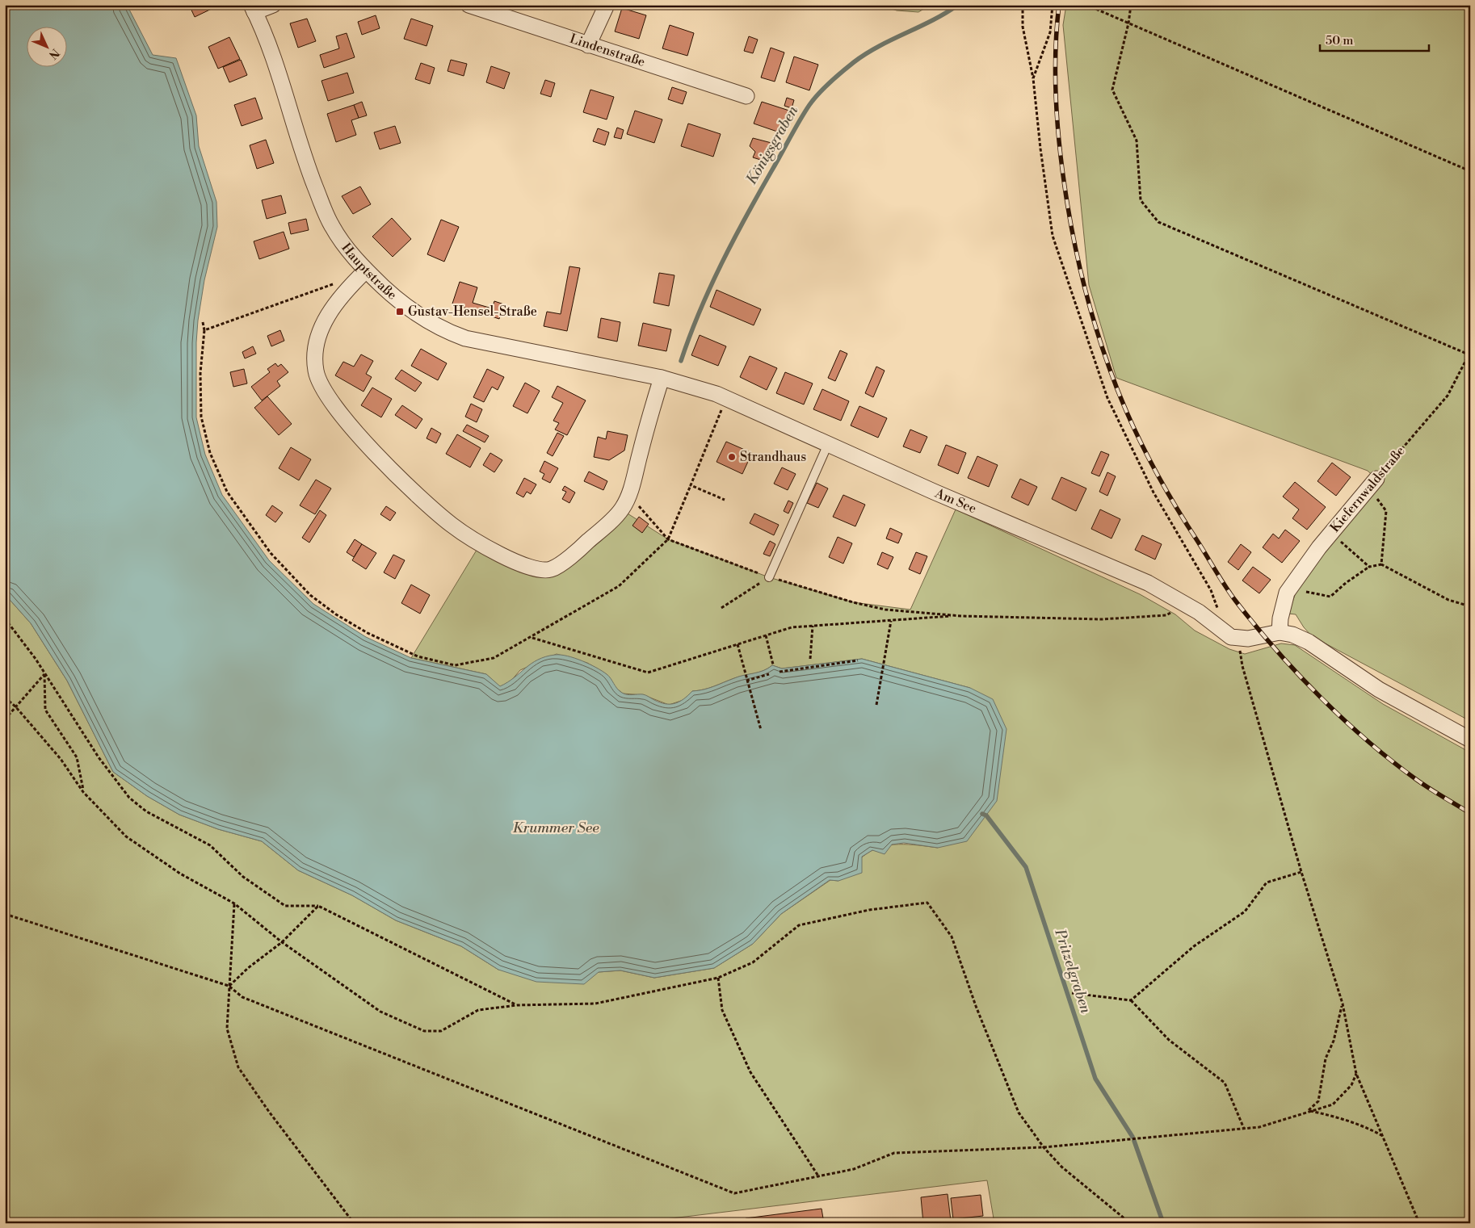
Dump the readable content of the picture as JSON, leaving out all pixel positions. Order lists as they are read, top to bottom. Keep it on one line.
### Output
{"streets":{"street":["Lindenstraße","Hauptstraße","Kiefernwaldstraße","Am See"]},"crossings":[["Hauptstraße","Am See"]],"water":["Königsgraben","Krummer See","Pritzelgraben"],"places":{"transit":["Gustav-Hensel-Straße"],"other":["Strandhaus"]},"scale_bar":"50 m","north":"bottom right"}
